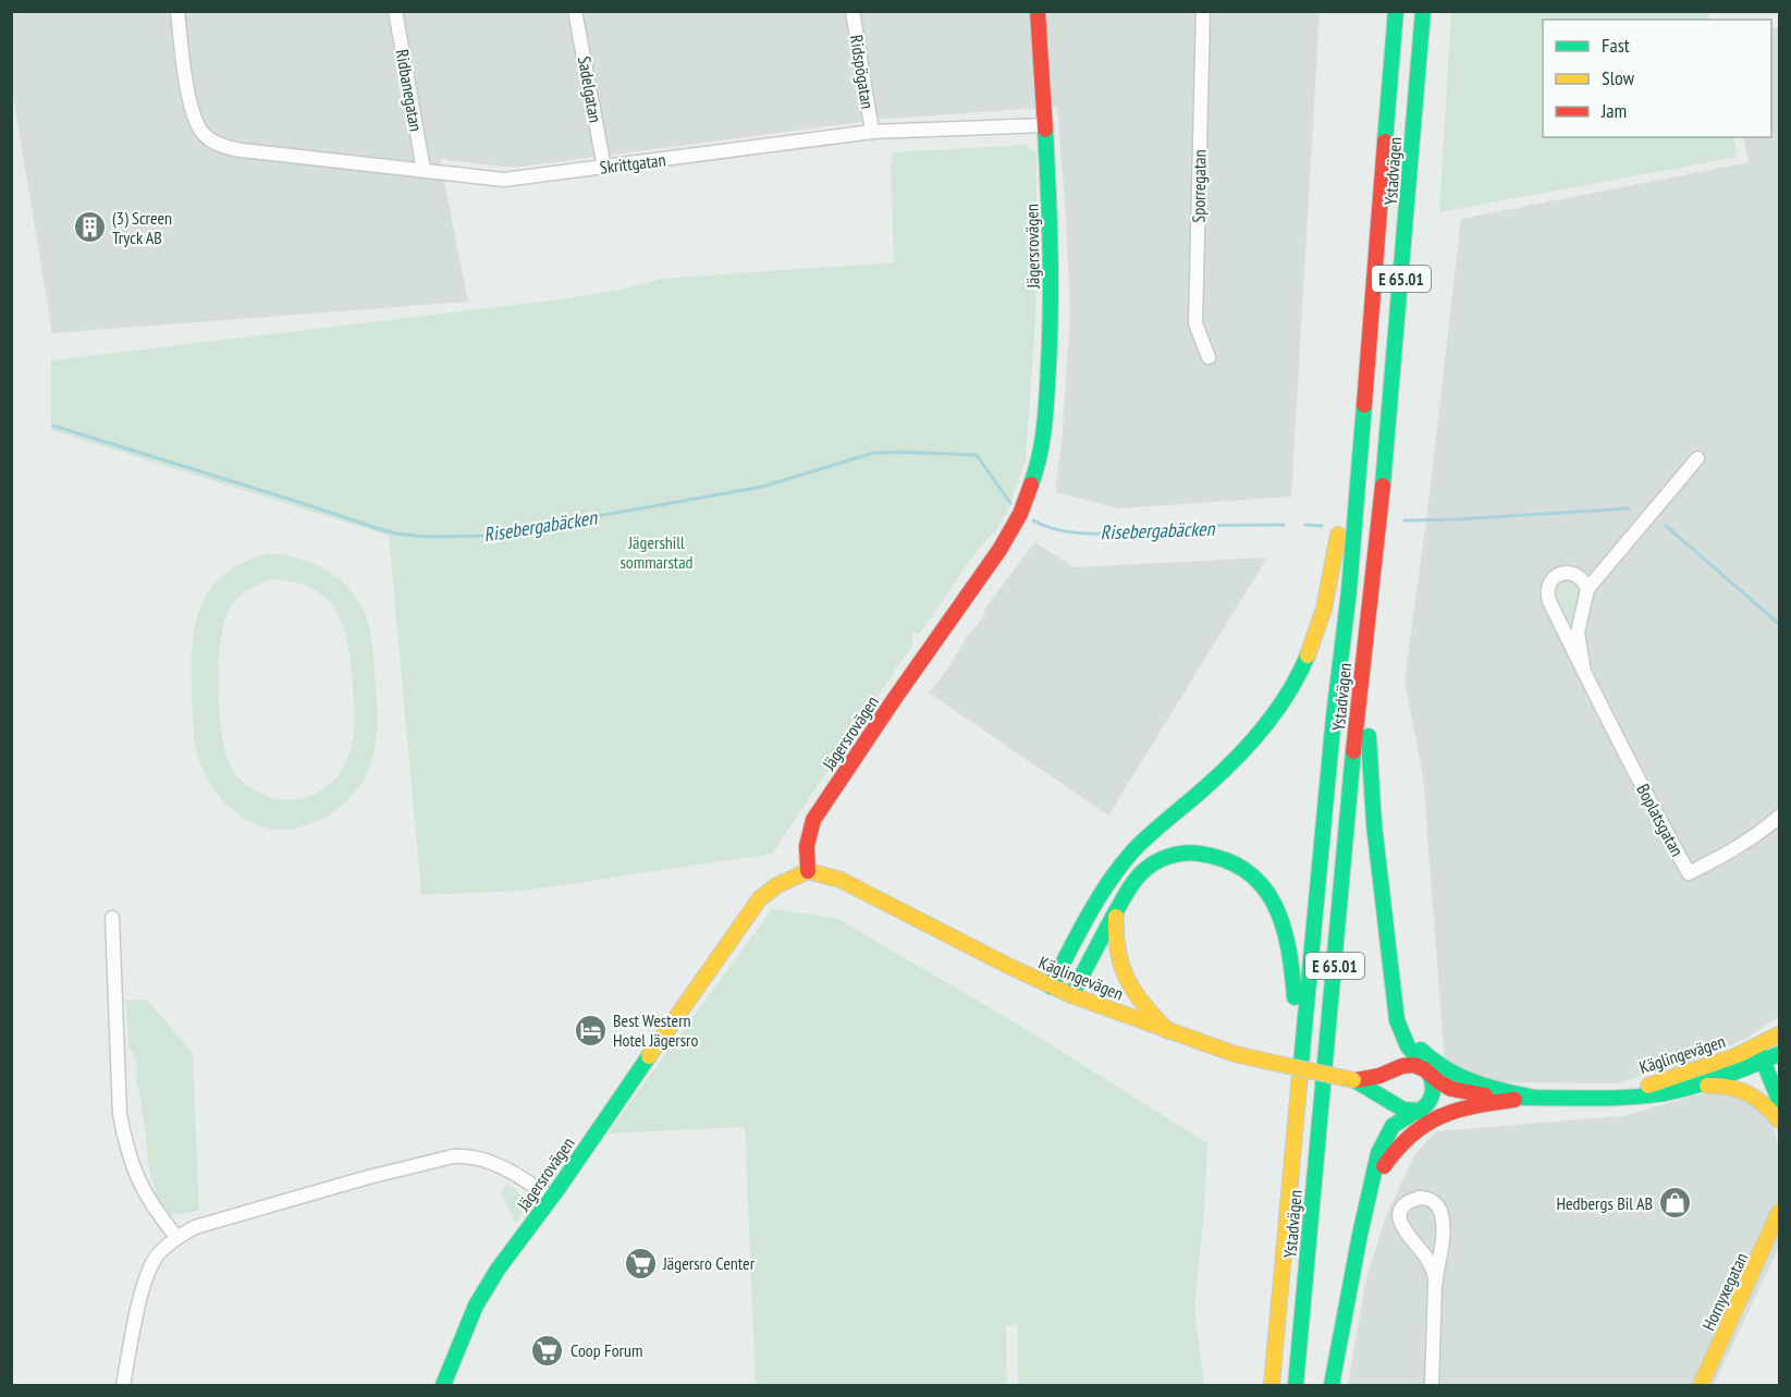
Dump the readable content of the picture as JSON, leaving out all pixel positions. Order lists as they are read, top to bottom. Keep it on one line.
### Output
{"streets":{"main road":["Ystadvägen","Jägersrovägen","E 65.01","Käglingevägen","Hornyxegatan"],"street":["Ridspögatan","Sadelgatan","Ridbanegatan","Skrittgatan","Sporregatan","Boplatsgatan"]},"crossings":[["Ridspögatan","Skrittgatan"],["Sadelgatan","Skrittgatan"],["Ridbanegatan","Skrittgatan"],["Skrittgatan","Jägersrovägen"],["Jägersrovägen","Käglingevägen"]],"water":["Risebergabäcken"],"parks":["Jägershill sommarstad"],"places":{"building":["(3) Screen Tryck AB"],"hotel":["Best Western Hotel Jägersro"],"shop":["Hedbergs Bil AB"],"supermarket":["Jägersro Center","Coop Forum"]},"legend":["Fast","Slow","Jam"]}
